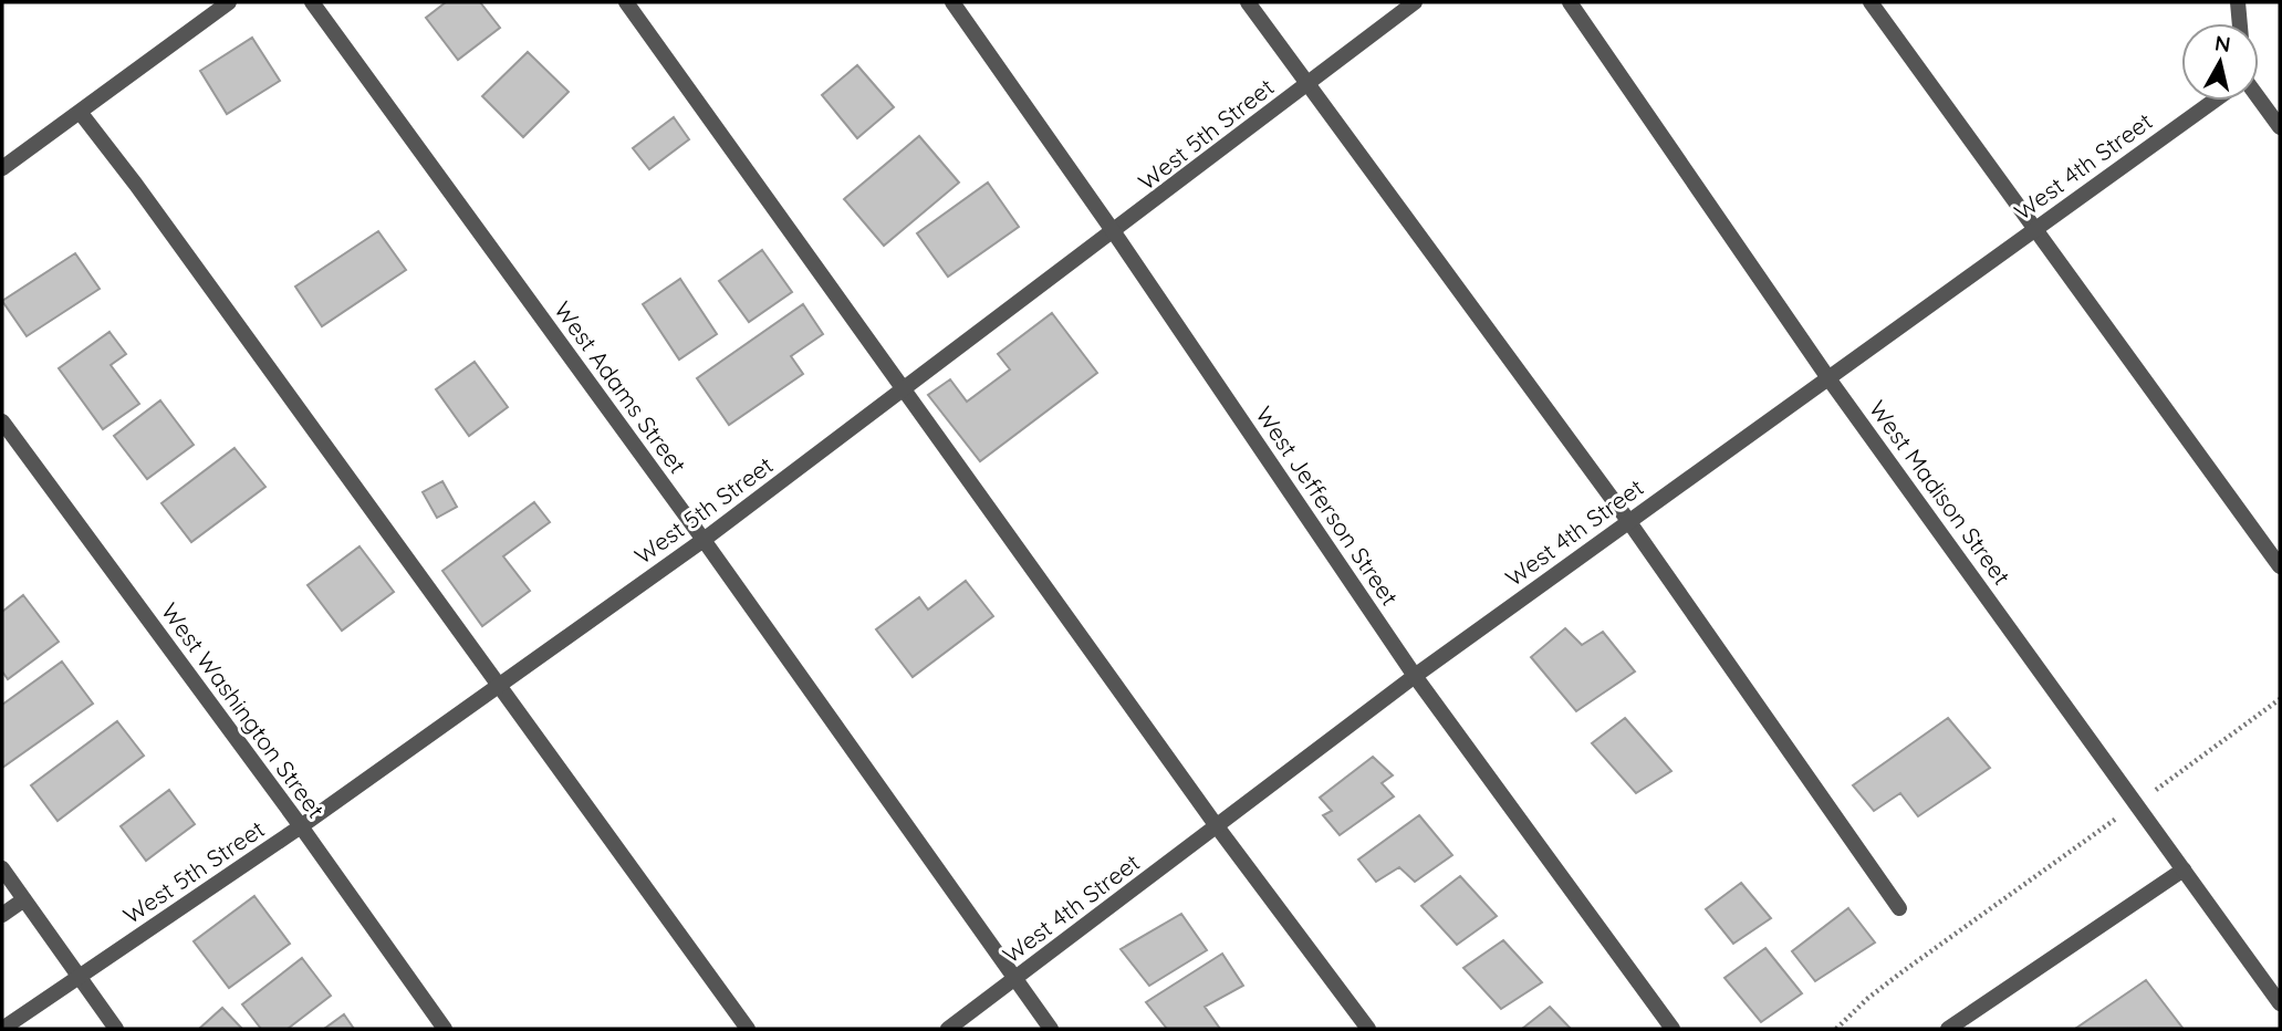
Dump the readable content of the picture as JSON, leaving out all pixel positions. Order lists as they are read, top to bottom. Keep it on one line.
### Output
{"streets":{"street":["West 5th Street","West 4th Street","West Adams Street","West Madison Street","West Jefferson Street","West Washington Street"]},"crossings":[["West 5th Street","West Adams Street"],["West 5th Street","West Jefferson Street"],["West 5th Street","West Washington Street"],["West 4th Street","West Adams Street"],["West 4th Street","West Madison Street"],["West 4th Street","West Jefferson Street"]],"north":"top"}
